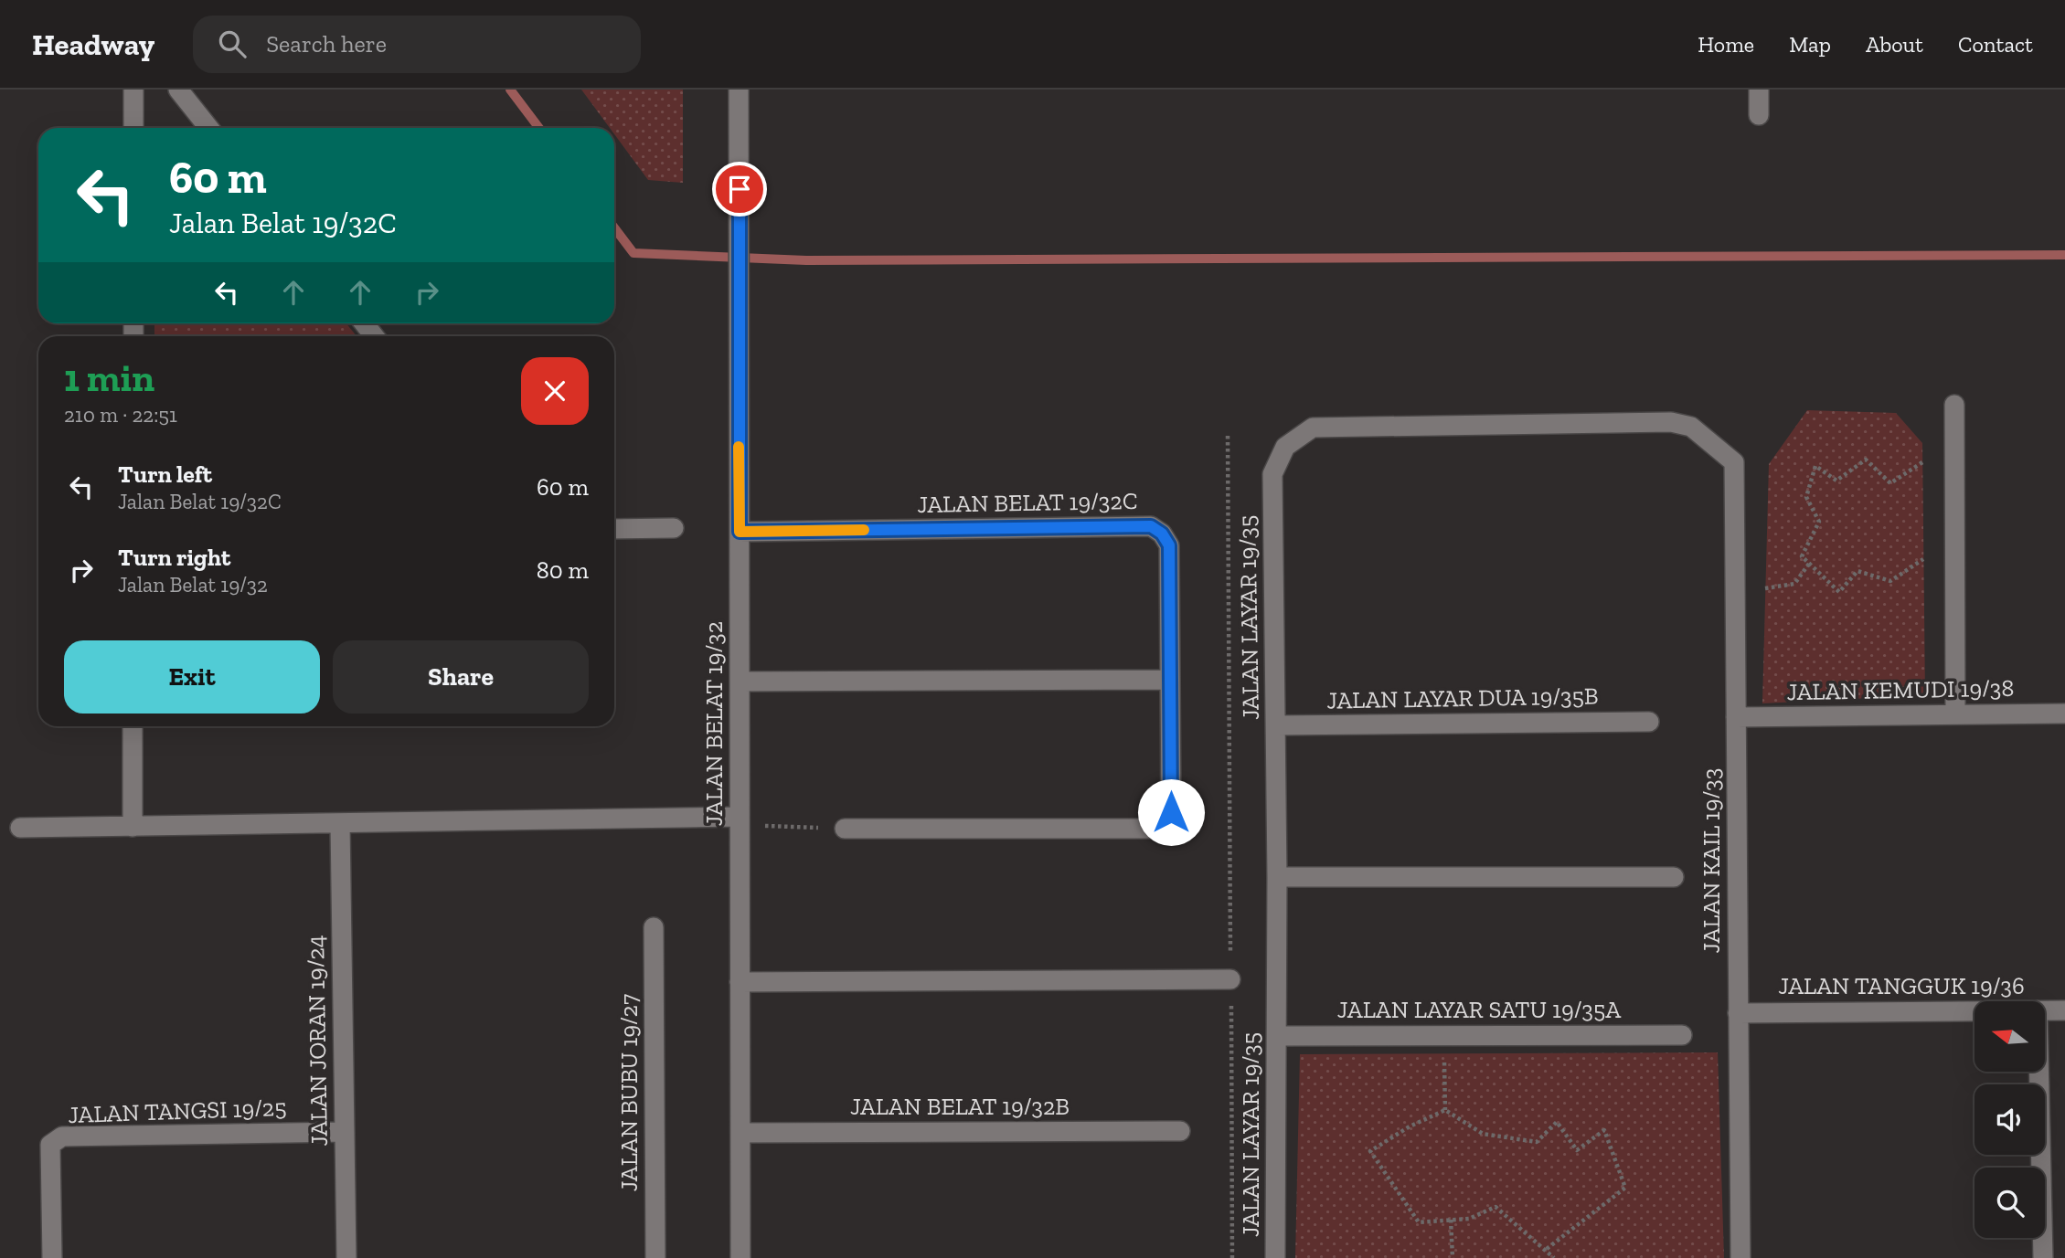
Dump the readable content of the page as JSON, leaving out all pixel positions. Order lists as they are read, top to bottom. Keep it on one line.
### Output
{"streets":{"street":["JALAN BELAT 19/32C","JALAN LAYAR 19/35","JALAN KEMUDI 19/38","JALAN LAYAR DUA 19/35B","JALAN BELAT 19/32","JALAN KAIL 19/33","JALAN TANGGUK 19/36","JALAN LAYAR SATU 19/35A","JALAN JORAN 19/24","JALAN BUBU 19/27","JALAN BELAT 19/32B","JALAN TANGSI 19/25"]},"crossings":[["JALAN BELAT 19/32C","JALAN BELAT 19/32"],["JALAN LAYAR 19/35","JALAN LAYAR DUA 19/35B"],["JALAN LAYAR 19/35","JALAN KAIL 19/33"],["JALAN LAYAR 19/35","JALAN LAYAR SATU 19/35A"],["JALAN KEMUDI 19/38","JALAN KAIL 19/33"],["JALAN BELAT 19/32","JALAN BELAT 19/32B"],["JALAN KAIL 19/33","JALAN TANGGUK 19/36"],["JALAN JORAN 19/24","JALAN TANGSI 19/25"]],"north":"left","page":{"header":"Headway","search":"Search here","nav":["Home","Map","About","Contact"],"turn":["60 m","Jalan Belat 19/32C"],"heading":["1 min","210 m · 22:51"],"list":[{"name":"Turn left","note":"Jalan Belat 19/32C","value":"60 m"},{"name":"Turn right","note":"Jalan Belat 19/32","value":"80 m"}],"buttons":["Exit","Share"]}}
